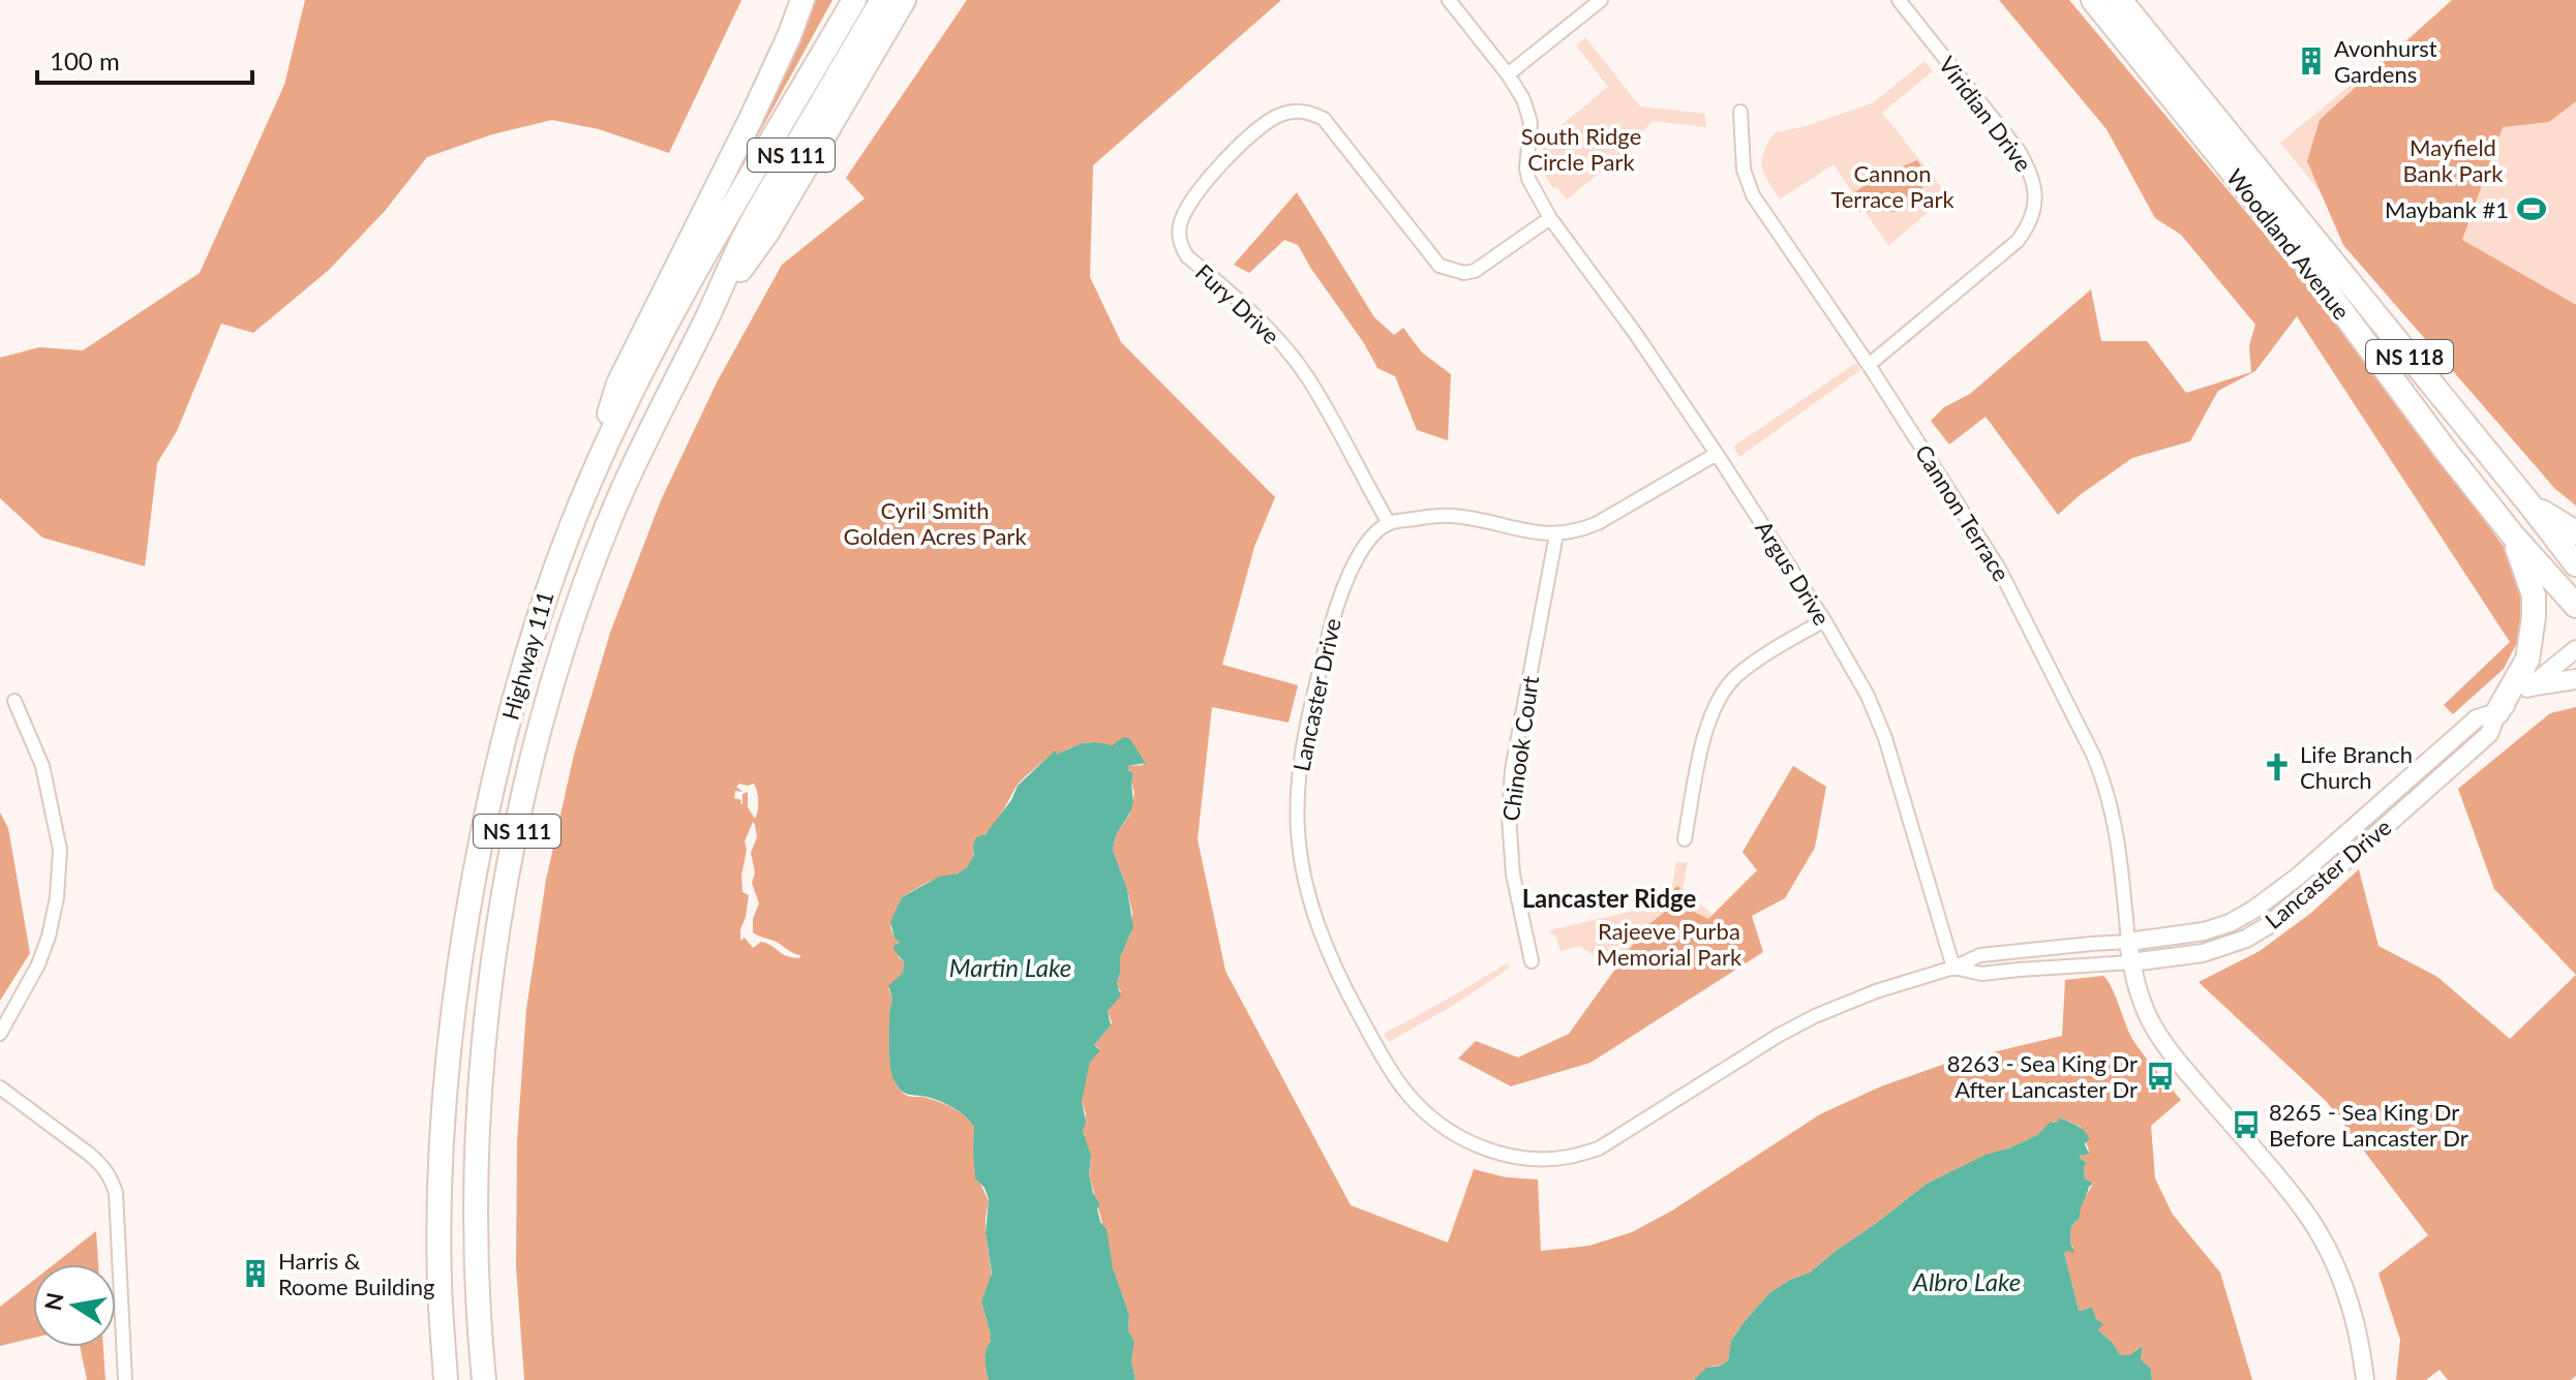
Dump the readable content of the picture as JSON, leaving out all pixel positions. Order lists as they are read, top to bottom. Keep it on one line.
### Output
{"streets":{"highway":["NS 111","Woodland Avenue","NS 118","Highway 111"],"street":["Viridian Drive","Fury Drive","Cannon Terrace","Argus Drive","Lancaster Drive","Chinook Court"]},"crossings":[["Viridian Drive","Cannon Terrace"],["Fury Drive","Argus Drive"],["Fury Drive","Lancaster Drive"],["Cannon Terrace","Lancaster Drive"],["Argus Drive","Lancaster Drive"]],"districts":["Lancaster Ridge"],"water":["Martin Lake","Albro Lake"],"parks":["South Ridge Circle Park","Mayfield Bank Park","Cannon Terrace Park","Cyril Smith Golden Acres Park","Rajeeve Purba Memorial Park"],"places":{"building":["Avonhurst Gardens","Harris & Roome Building"],"sports":["Maybank #1"],"church":["Life Branch Church"],"bus stop":["8263 - Sea King Dr After Lancaster Dr","8265 - Sea King Dr Before Lancaster Dr"]},"scale_bar":"100 m","north":"left"}
